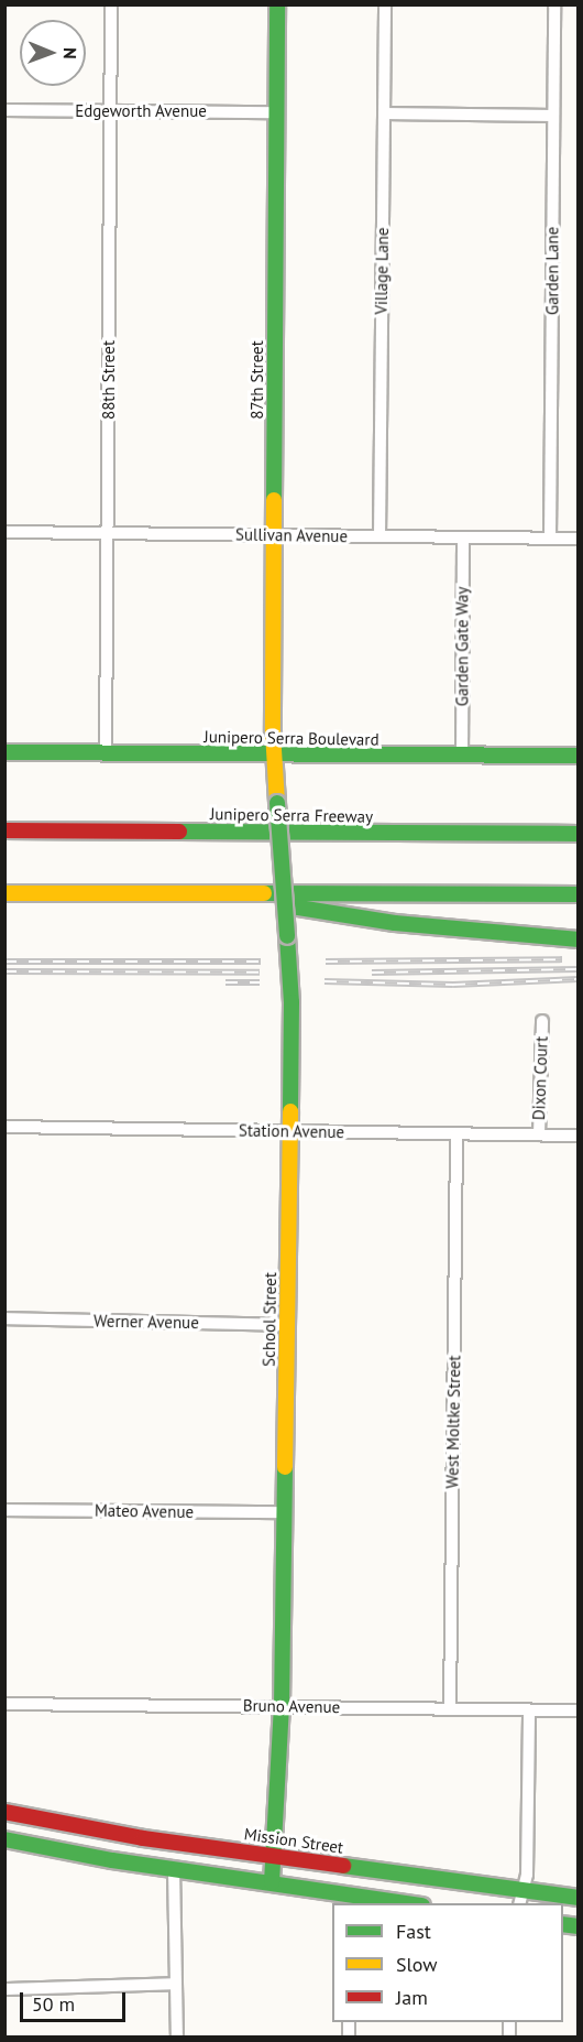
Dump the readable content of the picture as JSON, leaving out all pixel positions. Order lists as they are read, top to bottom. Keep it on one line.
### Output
{"streets":{"main road":["87th Street","Junipero Serra Boulevard","Junipero Serra Freeway","School Street","Mission Street"],"street":["Edgeworth Avenue","Village Lane","Garden Lane","88th Street","Sullivan Avenue","Garden Gate Way","Dixon Court","Station Avenue","Werner Avenue","West Moltke Street","Mateo Avenue","Bruno Avenue"]},"crossings":[["Edgeworth Avenue","88th Street"],["Edgeworth Avenue","87th Street"],["Village Lane","Sullivan Avenue"],["Garden Lane","Sullivan Avenue"],["88th Street","Sullivan Avenue"],["88th Street","Junipero Serra Boulevard"],["87th Street","Sullivan Avenue"],["87th Street","Junipero Serra Boulevard"],["87th Street","School Street"],["Sullivan Avenue","Garden Gate Way"],["Garden Gate Way","Junipero Serra Boulevard"],["Junipero Serra Boulevard","School Street"],["Dixon Court","Station Avenue"],["Station Avenue","School Street"],["Station Avenue","West Moltke Street"],["School Street","Werner Avenue"],["School Street","Mateo Avenue"],["School Street","Bruno Avenue"],["School Street","Mission Street"],["West Moltke Street","Bruno Avenue"]],"legend":["Fast","Slow","Jam"],"scale_bar":"50 m","north":"right"}
